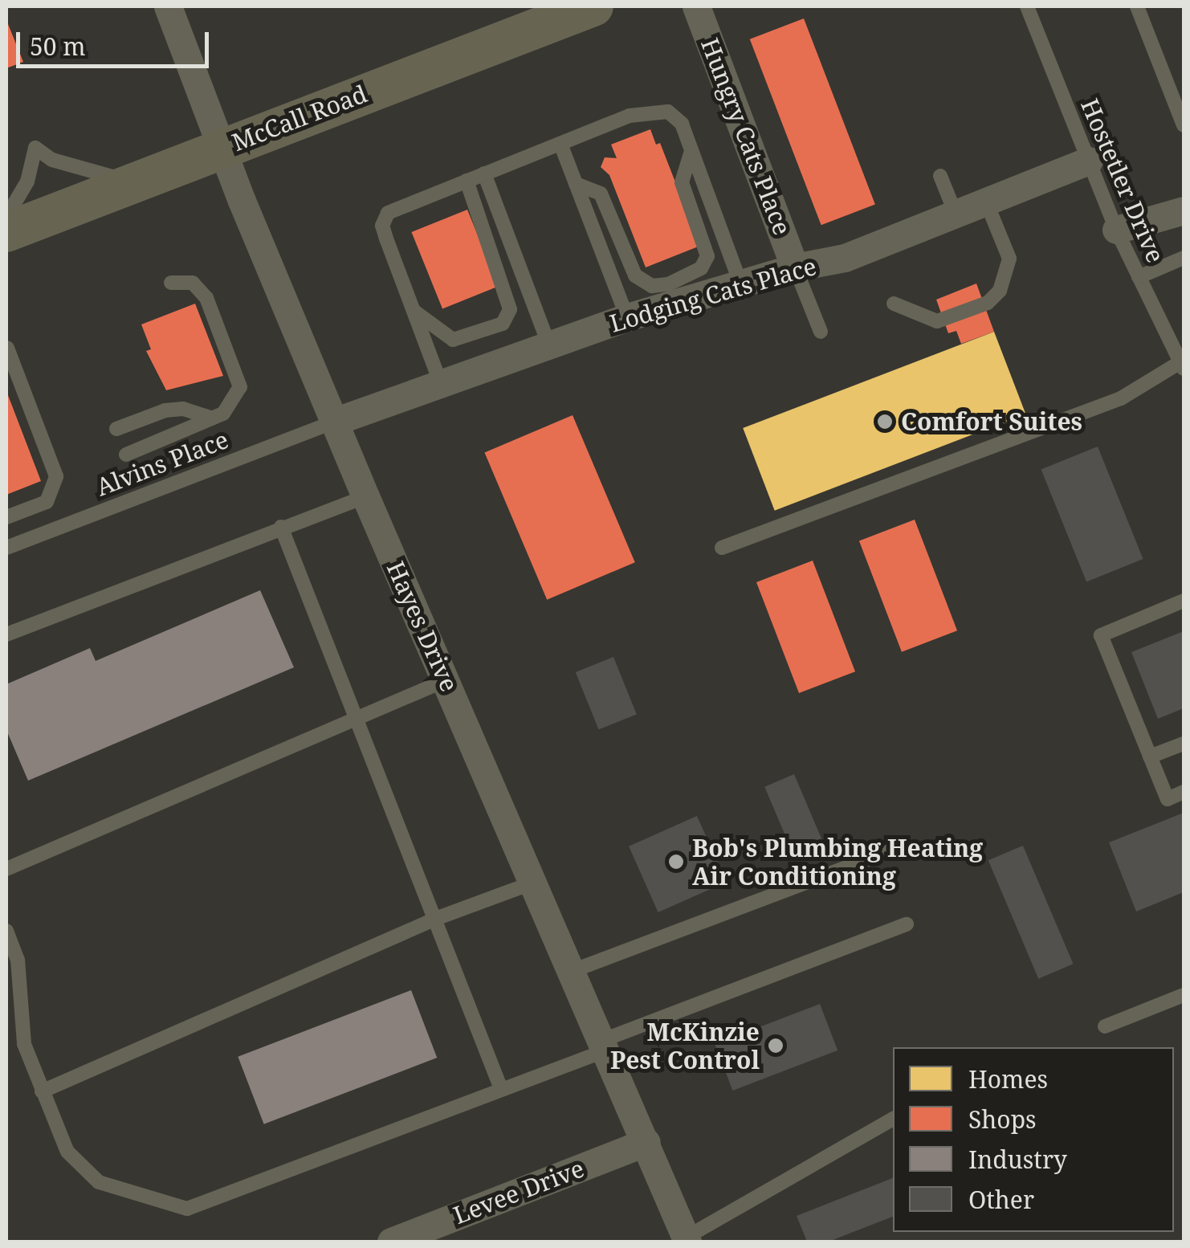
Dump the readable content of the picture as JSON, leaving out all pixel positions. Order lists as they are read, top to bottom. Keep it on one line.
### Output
{"streets":{"main road":["McCall Road"],"street":["Hungry Cats Place","Lodging Cats Place","Hayes Drive","Levee Drive"],"lane":["Hostetler Drive","Alvins Place"]},"crossings":[["McCall Road","Hayes Drive"],["Hungry Cats Place","Lodging Cats Place"],["Hostetler Drive","Lodging Cats Place"],["Lodging Cats Place","Alvins Place"],["Lodging Cats Place","Hayes Drive"],["Alvins Place","Hayes Drive"],["Hayes Drive","Levee Drive"]],"places":["Comfort Suites","Bob's Plumbing Heating Air Conditioning","McKinzie Pest Control"],"legend":["Homes","Shops","Industry","Other"],"scale_bar":"50 m"}
